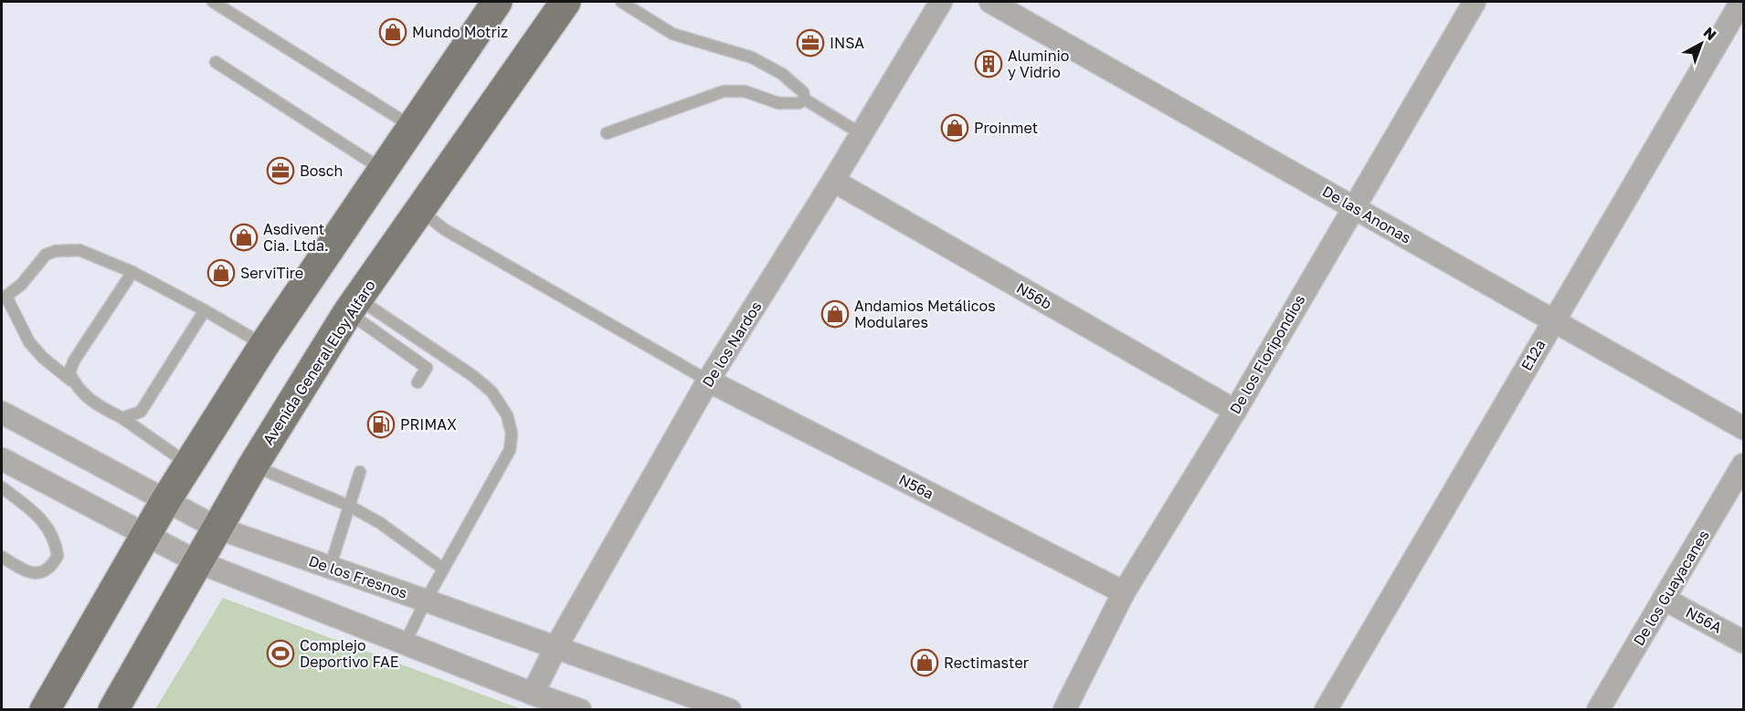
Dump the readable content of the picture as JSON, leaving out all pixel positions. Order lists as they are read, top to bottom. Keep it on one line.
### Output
{"streets":{"main road":["Avenida General Eloy Alfaro"],"street":["De las Anonas","N56b","De los Nardos","De los Floripondios","E12a","N56a","De los Fresnos","De los Guayacanes","N56A"]},"crossings":[["De las Anonas","De los Floripondios"],["De las Anonas","E12a"],["N56b","De los Nardos"],["N56b","De los Floripondios"],["De los Nardos","N56a"],["De los Nardos","De los Fresnos"],["De los Floripondios","N56a"],["Avenida General Eloy Alfaro","De los Fresnos"],["De los Guayacanes","N56A"]],"places":{"shop":["Mundo Motriz","Proinmet","Asdivent Cia. Ltda.","ServiTire","Andamios Metálicos Modulares","Rectimaster"],"office":["INSA","Bosch"],"building":["Aluminio y Vidrio"],"fuel station":["PRIMAX"],"sports":["Complejo Deportivo FAE"]},"north":"top right"}
